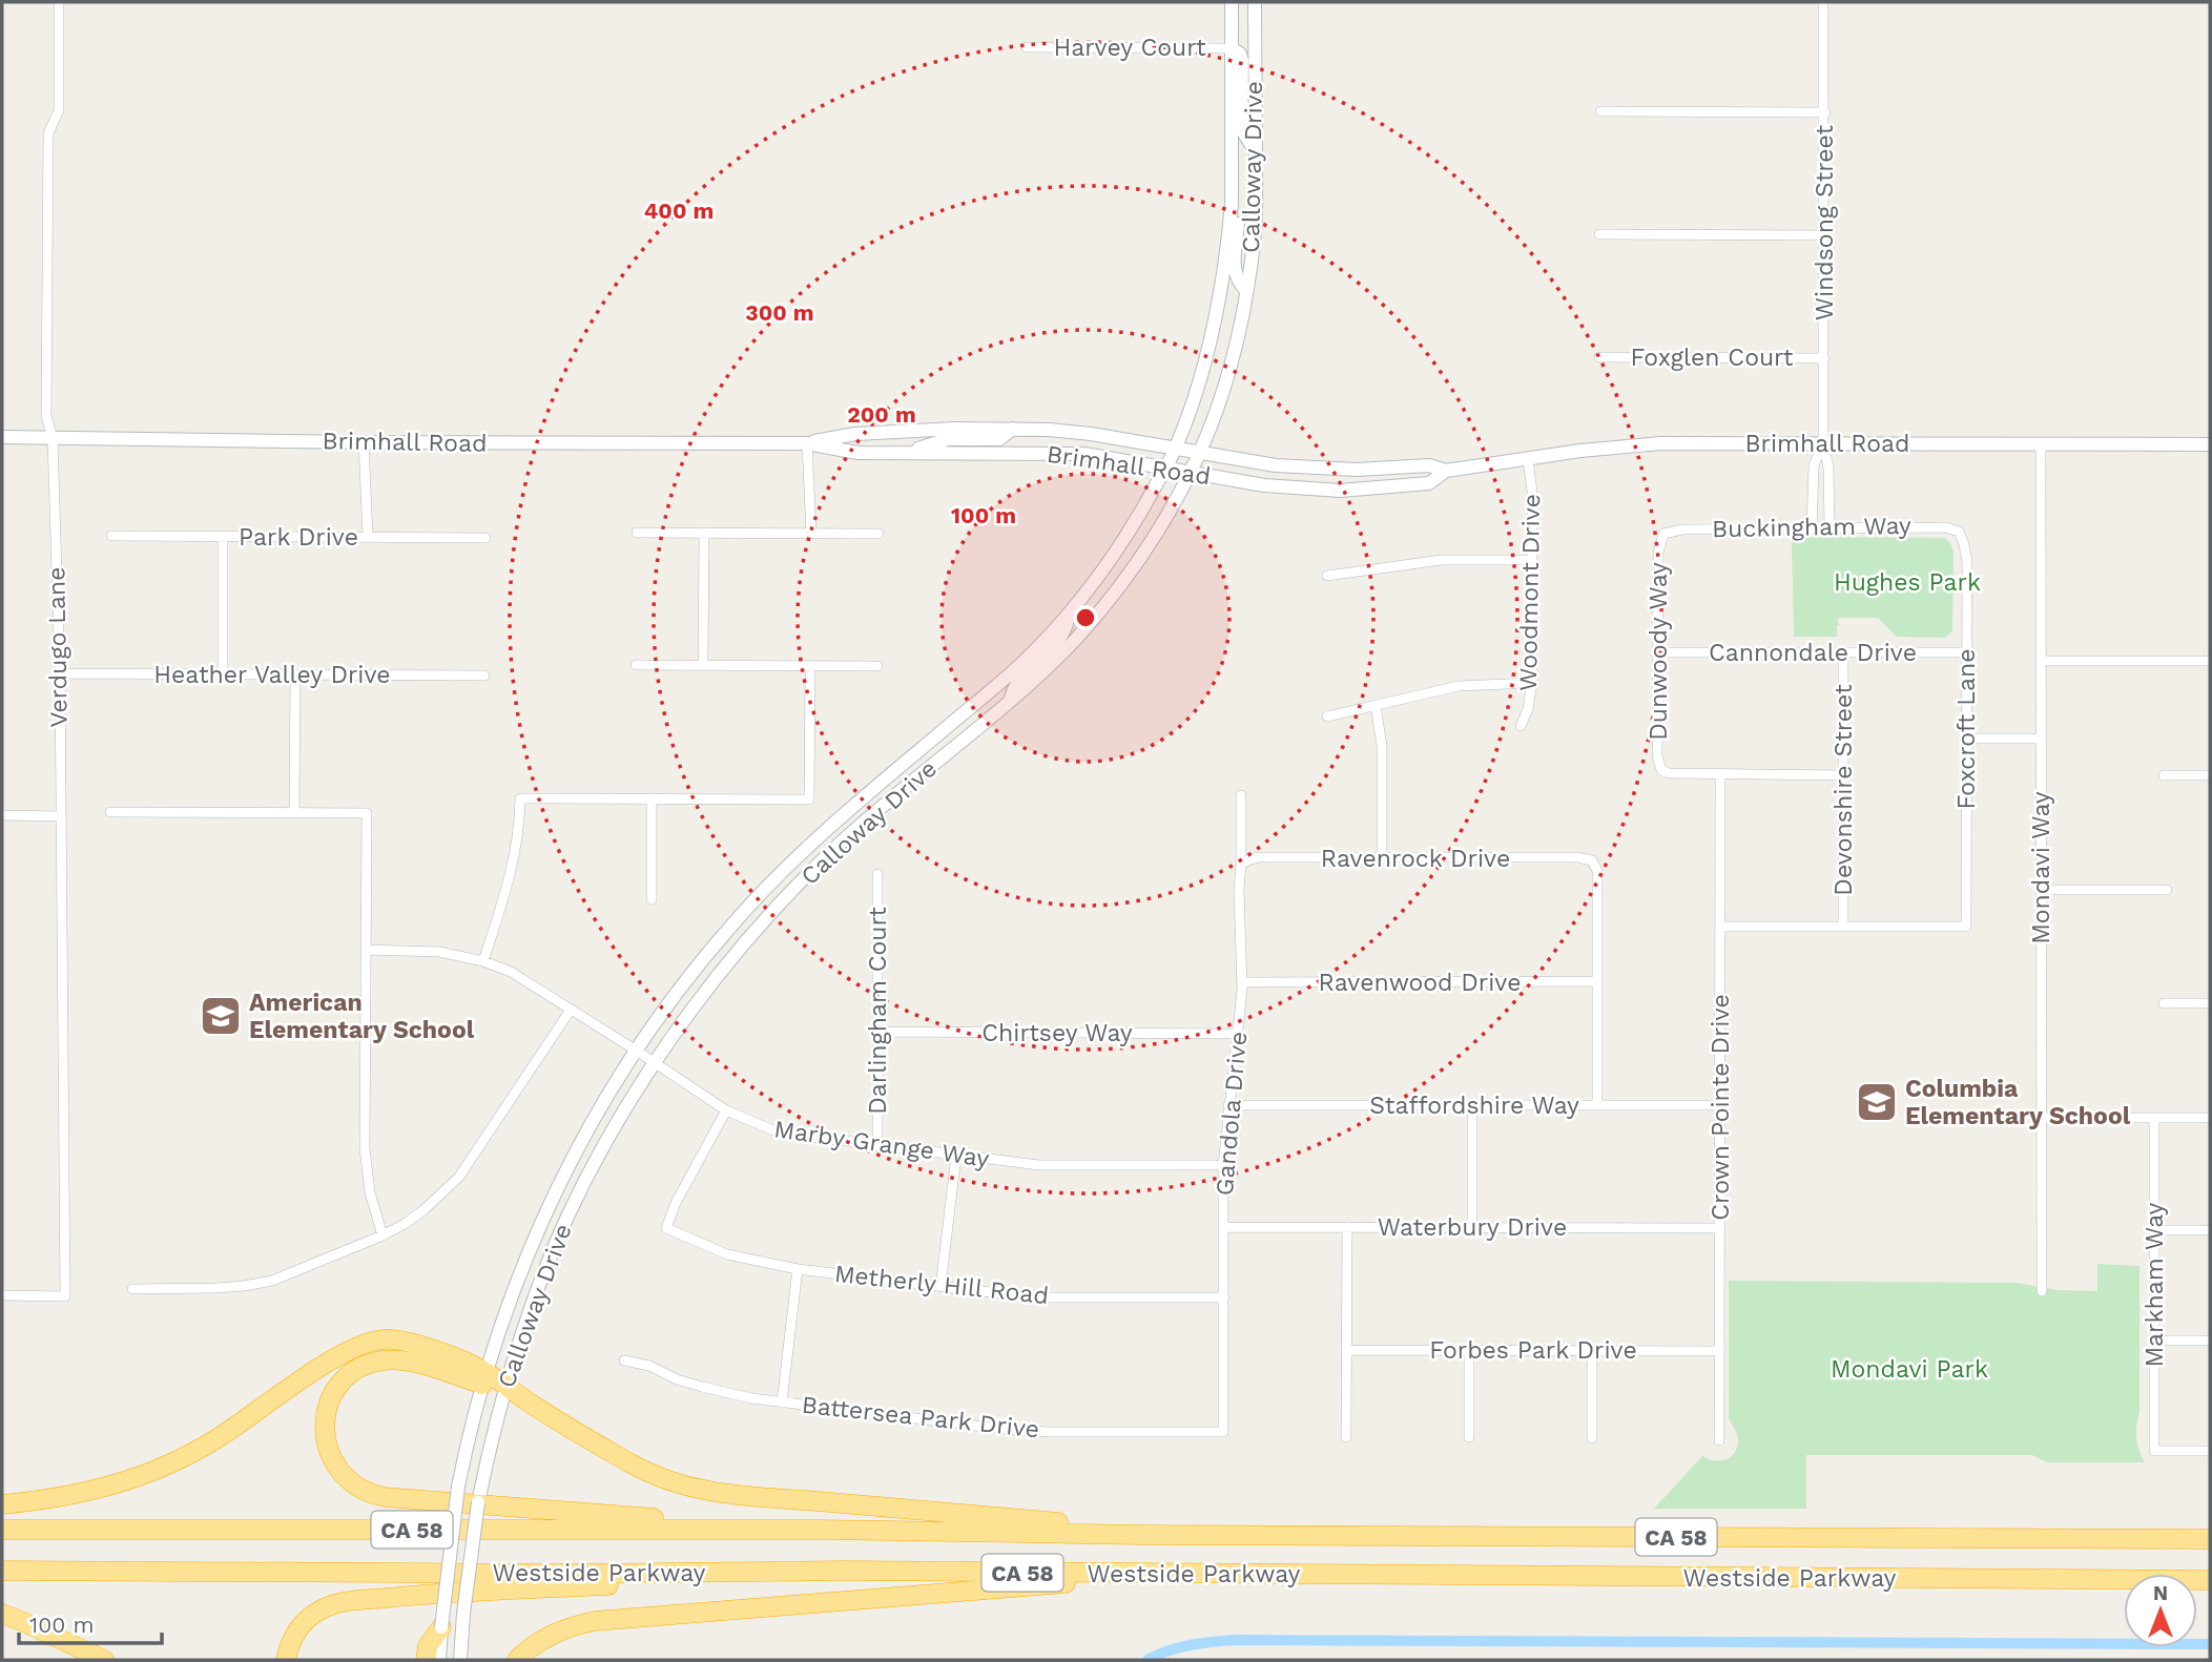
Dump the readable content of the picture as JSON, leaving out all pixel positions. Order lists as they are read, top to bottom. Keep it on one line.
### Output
{"streets":{"highway":["CA 58","Westside Parkway"],"main road":["Calloway Drive","Brimhall Road"],"street":["Harvey Court","Windsong Street","Foxglen Court","Buckingham Way","Park Drive","Woodmont Drive","Verdugo Lane","Dunwoody Way","Cannondale Drive","Heather Valley Drive","Foxcroft Lane","Devonshire Street","Ravenrock Drive","Mondavi Way","Ravenwood Drive","Darlingham Court","Chirtsey Way","Staffordshire Way","Crown Pointe Drive","Gandola Drive","Marby Grange Way","Waterbury Drive","Metherly Hill Road","Markham Way","Forbes Park Drive","Battersea Park Drive"]},"crossings":[["Harvey Court","Calloway Drive"],["Calloway Drive","Brimhall Road"],["Calloway Drive","Marby Grange Way"],["Windsong Street","Foxglen Court"],["Windsong Street","Brimhall Road"],["Windsong Street","Buckingham Way"],["Brimhall Road","Woodmont Drive"],["Brimhall Road","Verdugo Lane"],["Brimhall Road","Mondavi Way"],["Buckingham Way","Dunwoody Way"],["Buckingham Way","Foxcroft Lane"],["Verdugo Lane","Heather Valley Drive"],["Dunwoody Way","Cannondale Drive"],["Dunwoody Way","Crown Pointe Drive"],["Cannondale Drive","Foxcroft Lane"],["Cannondale Drive","Devonshire Street"],["Foxcroft Lane","Devonshire Street"],["Ravenrock Drive","Ravenwood Drive"],["Ravenrock Drive","Gandola Drive"],["Ravenwood Drive","Gandola Drive"],["Darlingham Court","Chirtsey Way"],["Darlingham Court","Marby Grange Way"],["Chirtsey Way","Gandola Drive"],["Staffordshire Way","Crown Pointe Drive"],["Staffordshire Way","Gandola Drive"],["Crown Pointe Drive","Waterbury Drive"],["Crown Pointe Drive","Forbes Park Drive"],["Gandola Drive","Marby Grange Way"],["Gandola Drive","Waterbury Drive"],["Gandola Drive","Metherly Hill Road"],["Gandola Drive","Battersea Park Drive"],["Marby Grange Way","Metherly Hill Road"]],"parks":["Hughes Park","Mondavi Park"],"places":{"school or university":["American Elementary School","Columbia Elementary School"]},"scale_bar":"100 m","north":"top","rings":["400 m","300 m","200 m","100 m"]}
